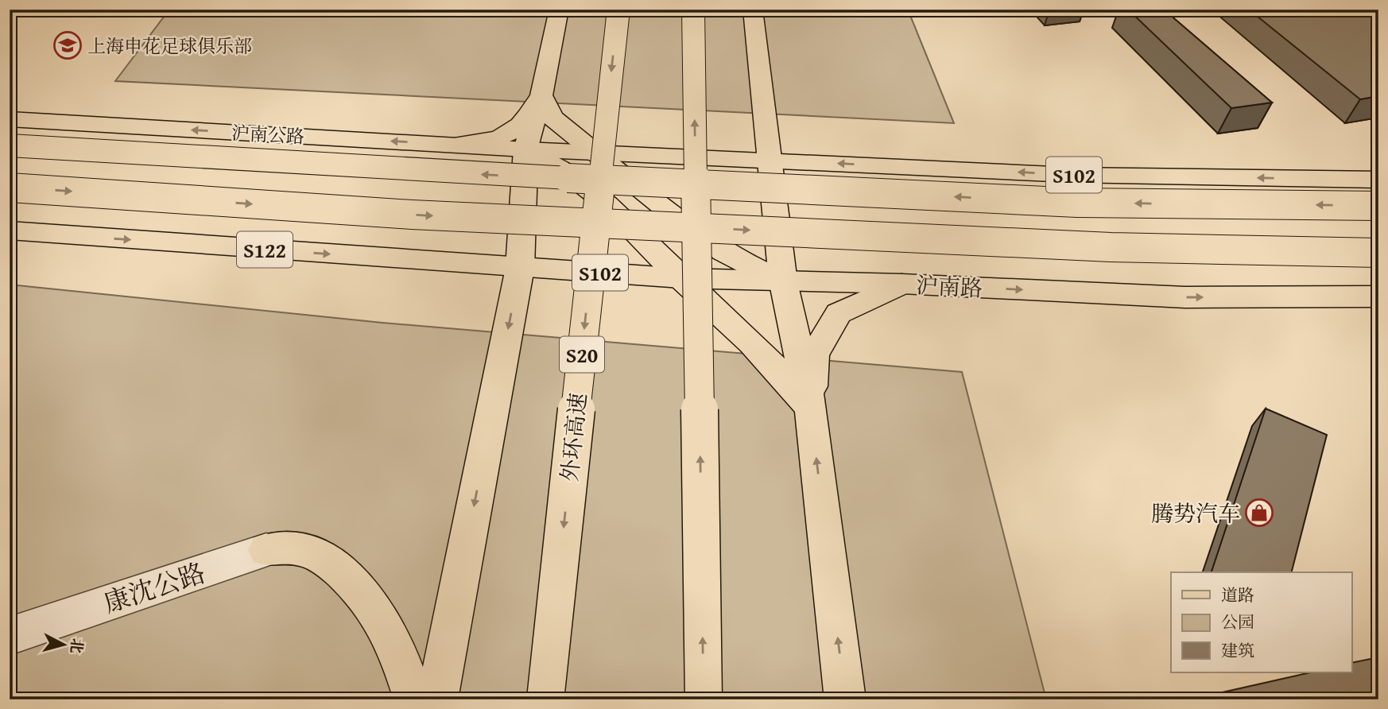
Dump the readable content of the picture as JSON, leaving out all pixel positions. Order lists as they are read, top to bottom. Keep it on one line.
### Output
{"streets":{"main road":["沪南公路","S102","S122","沪南路","S20","外环高速"],"street":["康沈公路"]},"crossings":[["沪南公路","S102"],["S122","沪南路"]],"places":{"school or university":["上海申花足球俱乐部"],"shop":["腾势汽车"]},"legend":["道路","公园","建筑"],"north":"right"}
